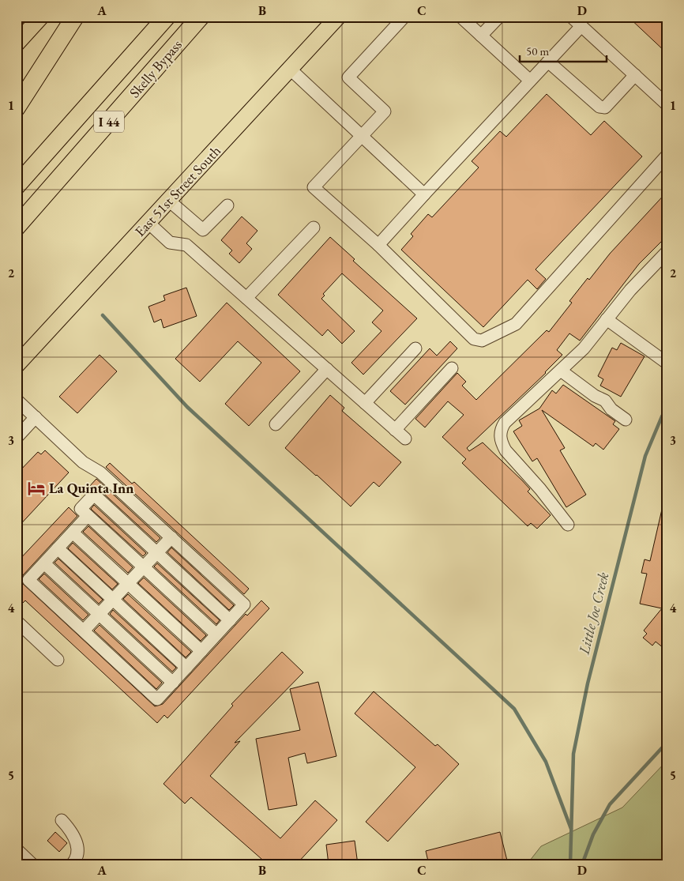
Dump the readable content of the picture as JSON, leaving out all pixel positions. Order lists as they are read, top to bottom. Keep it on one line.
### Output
{"streets":{"highway":["Skelly Bypass","I 44"],"main road":["East 51st Street South"]},"water":["Little Joe Creek"],"places":{"hotel":["La Quinta Inn"]},"scale_bar":"50 m","grid":{"columns":["A","B","C","D"],"rows":["1","2","3","4","5"]}}
